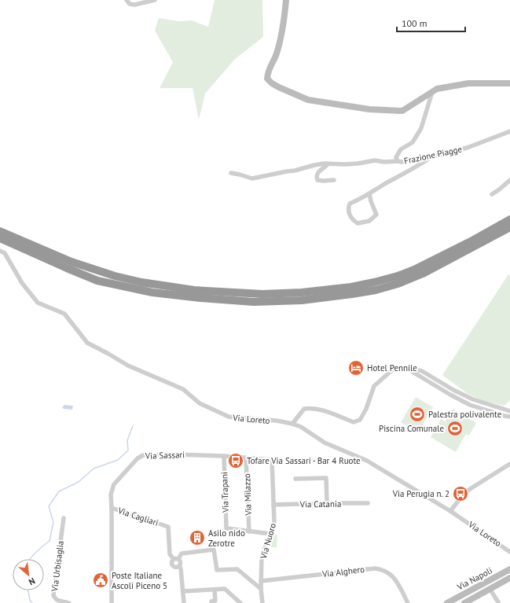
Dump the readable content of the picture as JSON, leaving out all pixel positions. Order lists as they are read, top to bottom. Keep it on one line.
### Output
{"streets":{"street":["Frazione Piagge","Via Loreto","Via Sassari","Via Trapani","Via Milazzo","Via Catania","Via Cagliari","Via Nuoro","Via Urbisaglia","Via Alghero","Via Napoli"]},"crossings":[["Via Sassari","Via Trapani"],["Via Sassari","Via Milazzo"],["Via Sassari","Via Cagliari"],["Via Sassari","Via Nuoro"],["Via Trapani","Via Milazzo"],["Via Catania","Via Nuoro"],["Via Nuoro","Via Alghero"]],"places":{"hotel":["Hotel Pennile"],"sports":["Palestra polivalente","Piscina Comunale"],"bus stop":["Tofare Via Sassari - Bar 4 Ruote","Via Perugia n. 2"],"building":["Asilo nido Zerotre"],"public building":["Poste Italiane Ascoli Piceno 5"]},"scale_bar":"100 m","north":"bottom right"}
